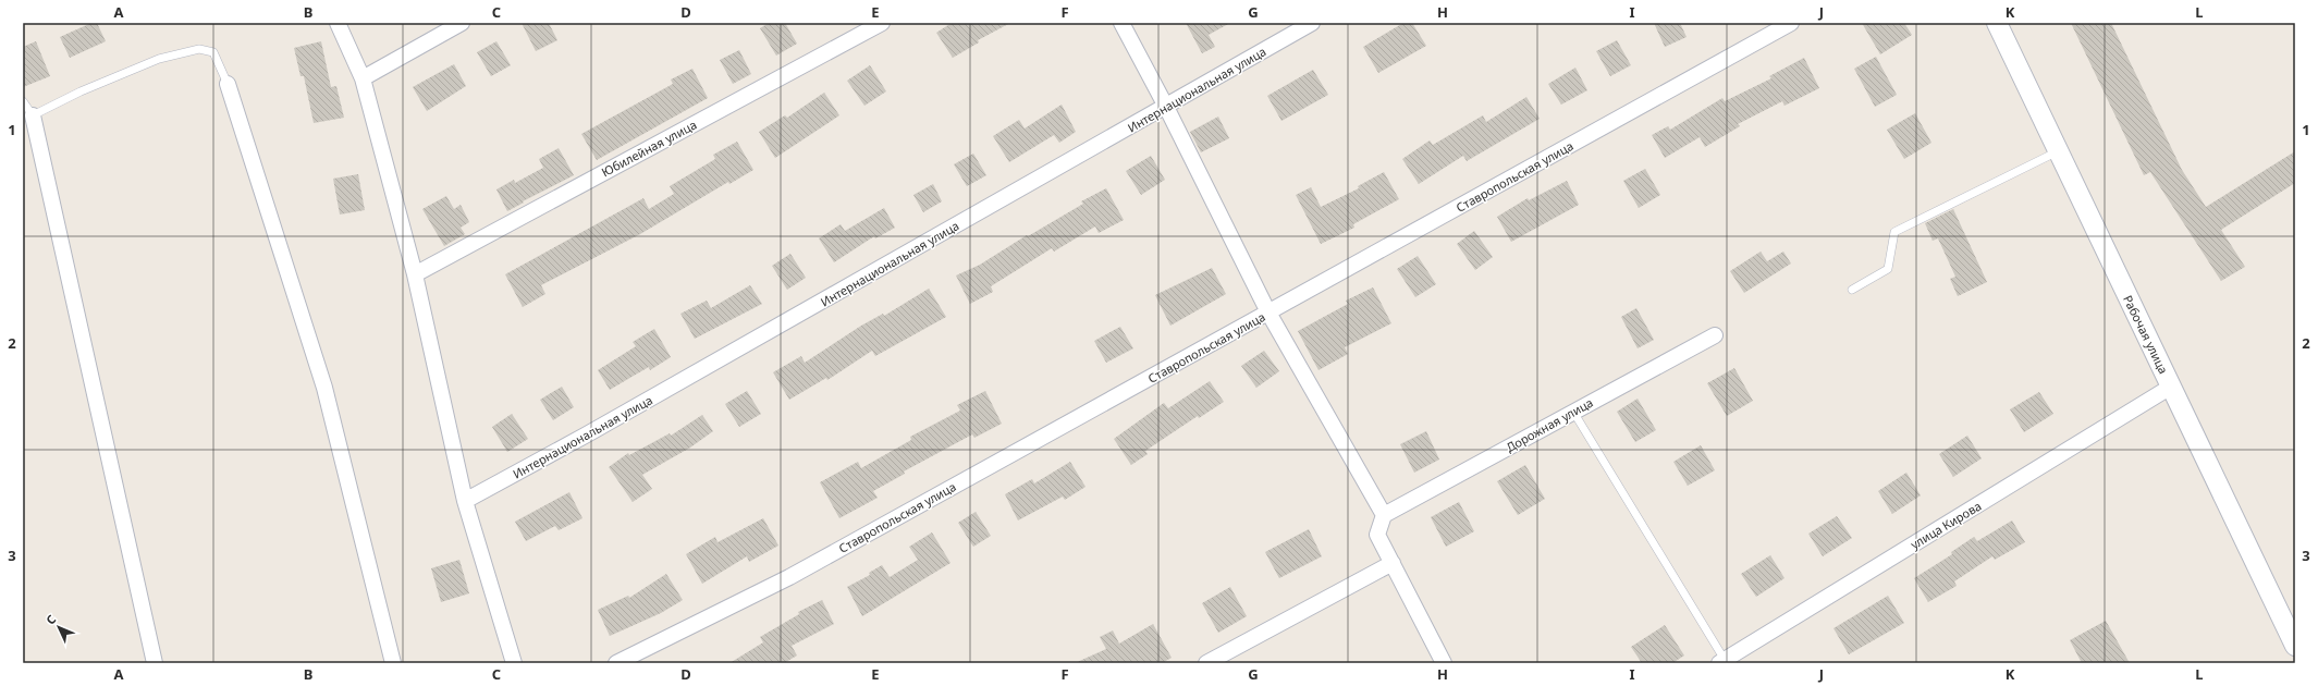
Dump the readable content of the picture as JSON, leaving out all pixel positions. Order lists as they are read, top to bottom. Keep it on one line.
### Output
{"streets":{"street":["Интернациональная улица","Юбилейная улица","Ставропольская улица","Рабочая улица","Дорожная улица","улица Кирова"]},"crossings":[["Рабочая улица","улица Кирова"]],"north":"top left","grid":{"columns":["A","B","C","D","E","F","G","H","I","J","K","L"],"rows":["1","2","3"]}}
